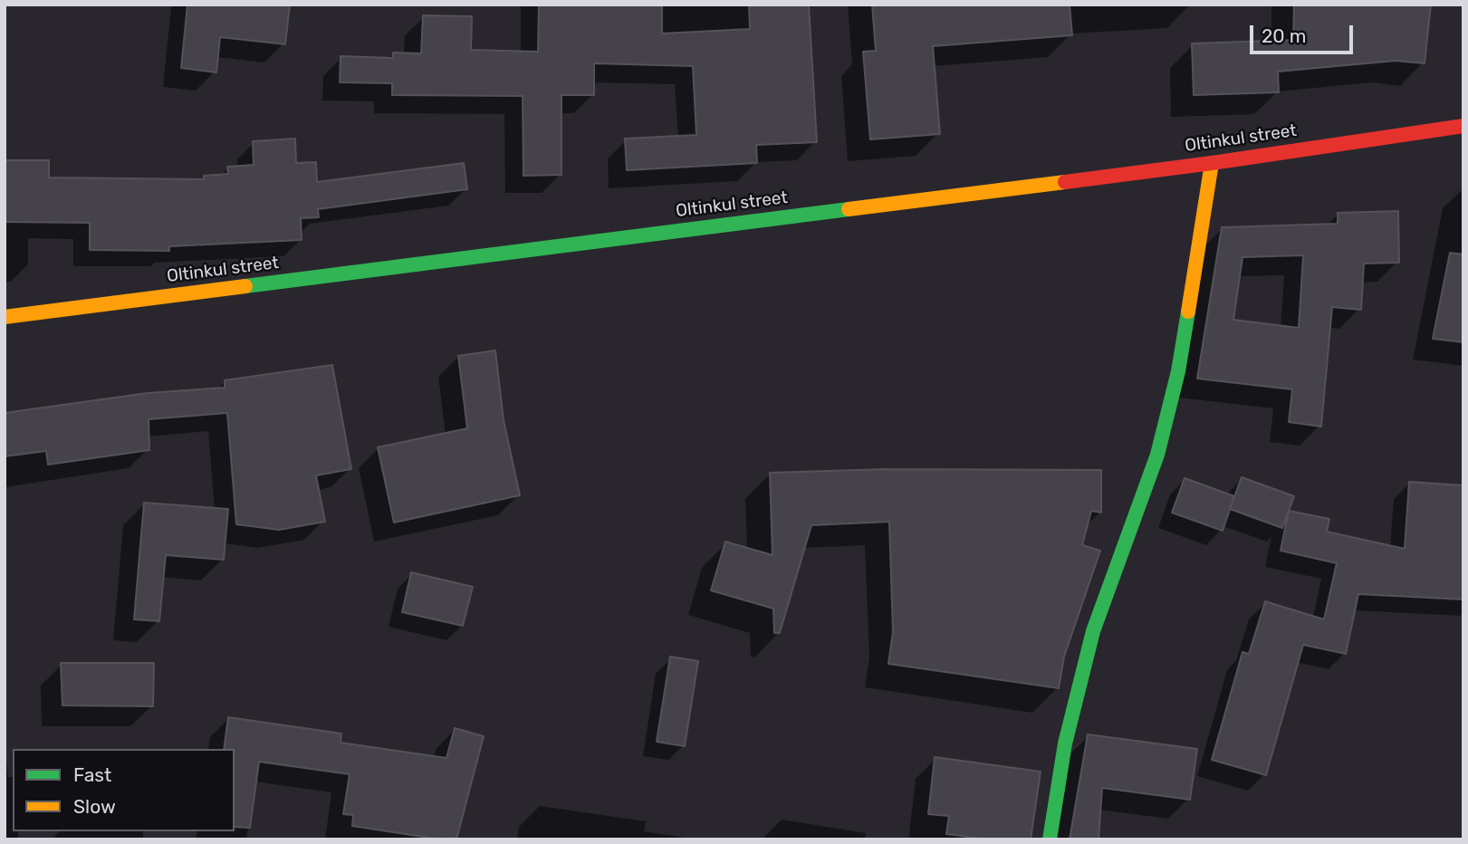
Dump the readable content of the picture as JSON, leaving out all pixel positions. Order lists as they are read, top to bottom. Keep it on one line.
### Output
{"streets":{"main road":["Oltinkul street"]},"legend":["Fast","Slow"],"scale_bar":"20 m"}
